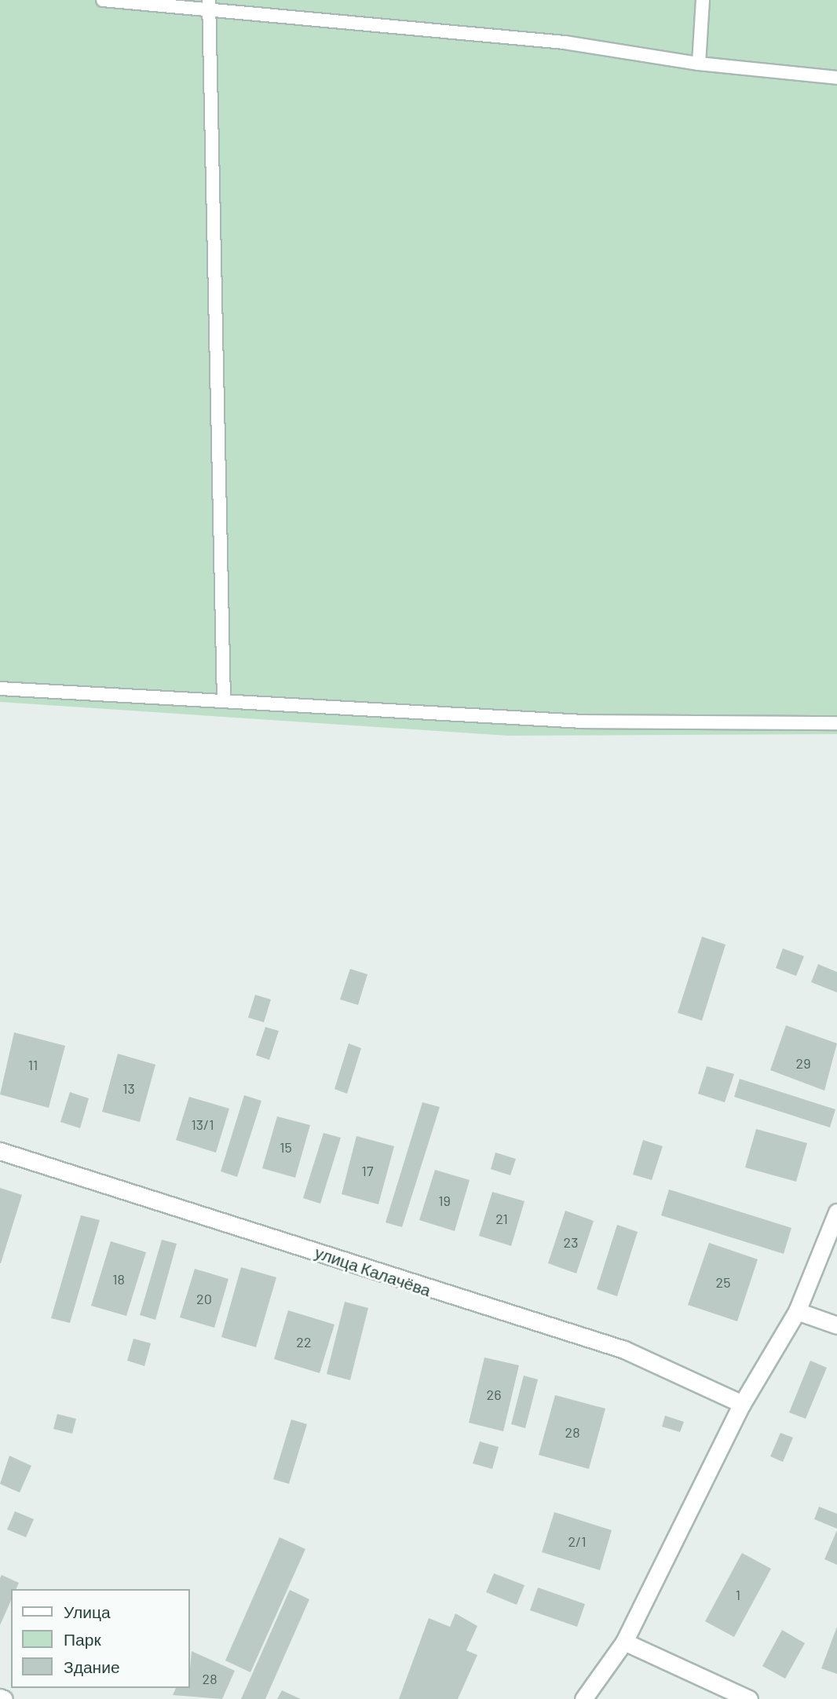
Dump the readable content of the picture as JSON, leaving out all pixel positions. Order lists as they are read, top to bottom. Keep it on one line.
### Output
{"streets":{"street":["улица Калачёва"]},"house_numbers":["29","11","13","13/1","15","17","19","21","23","18","25","20","22","26","28","2/1","1","28"],"legend":["Улица","Парк","Здание"]}
